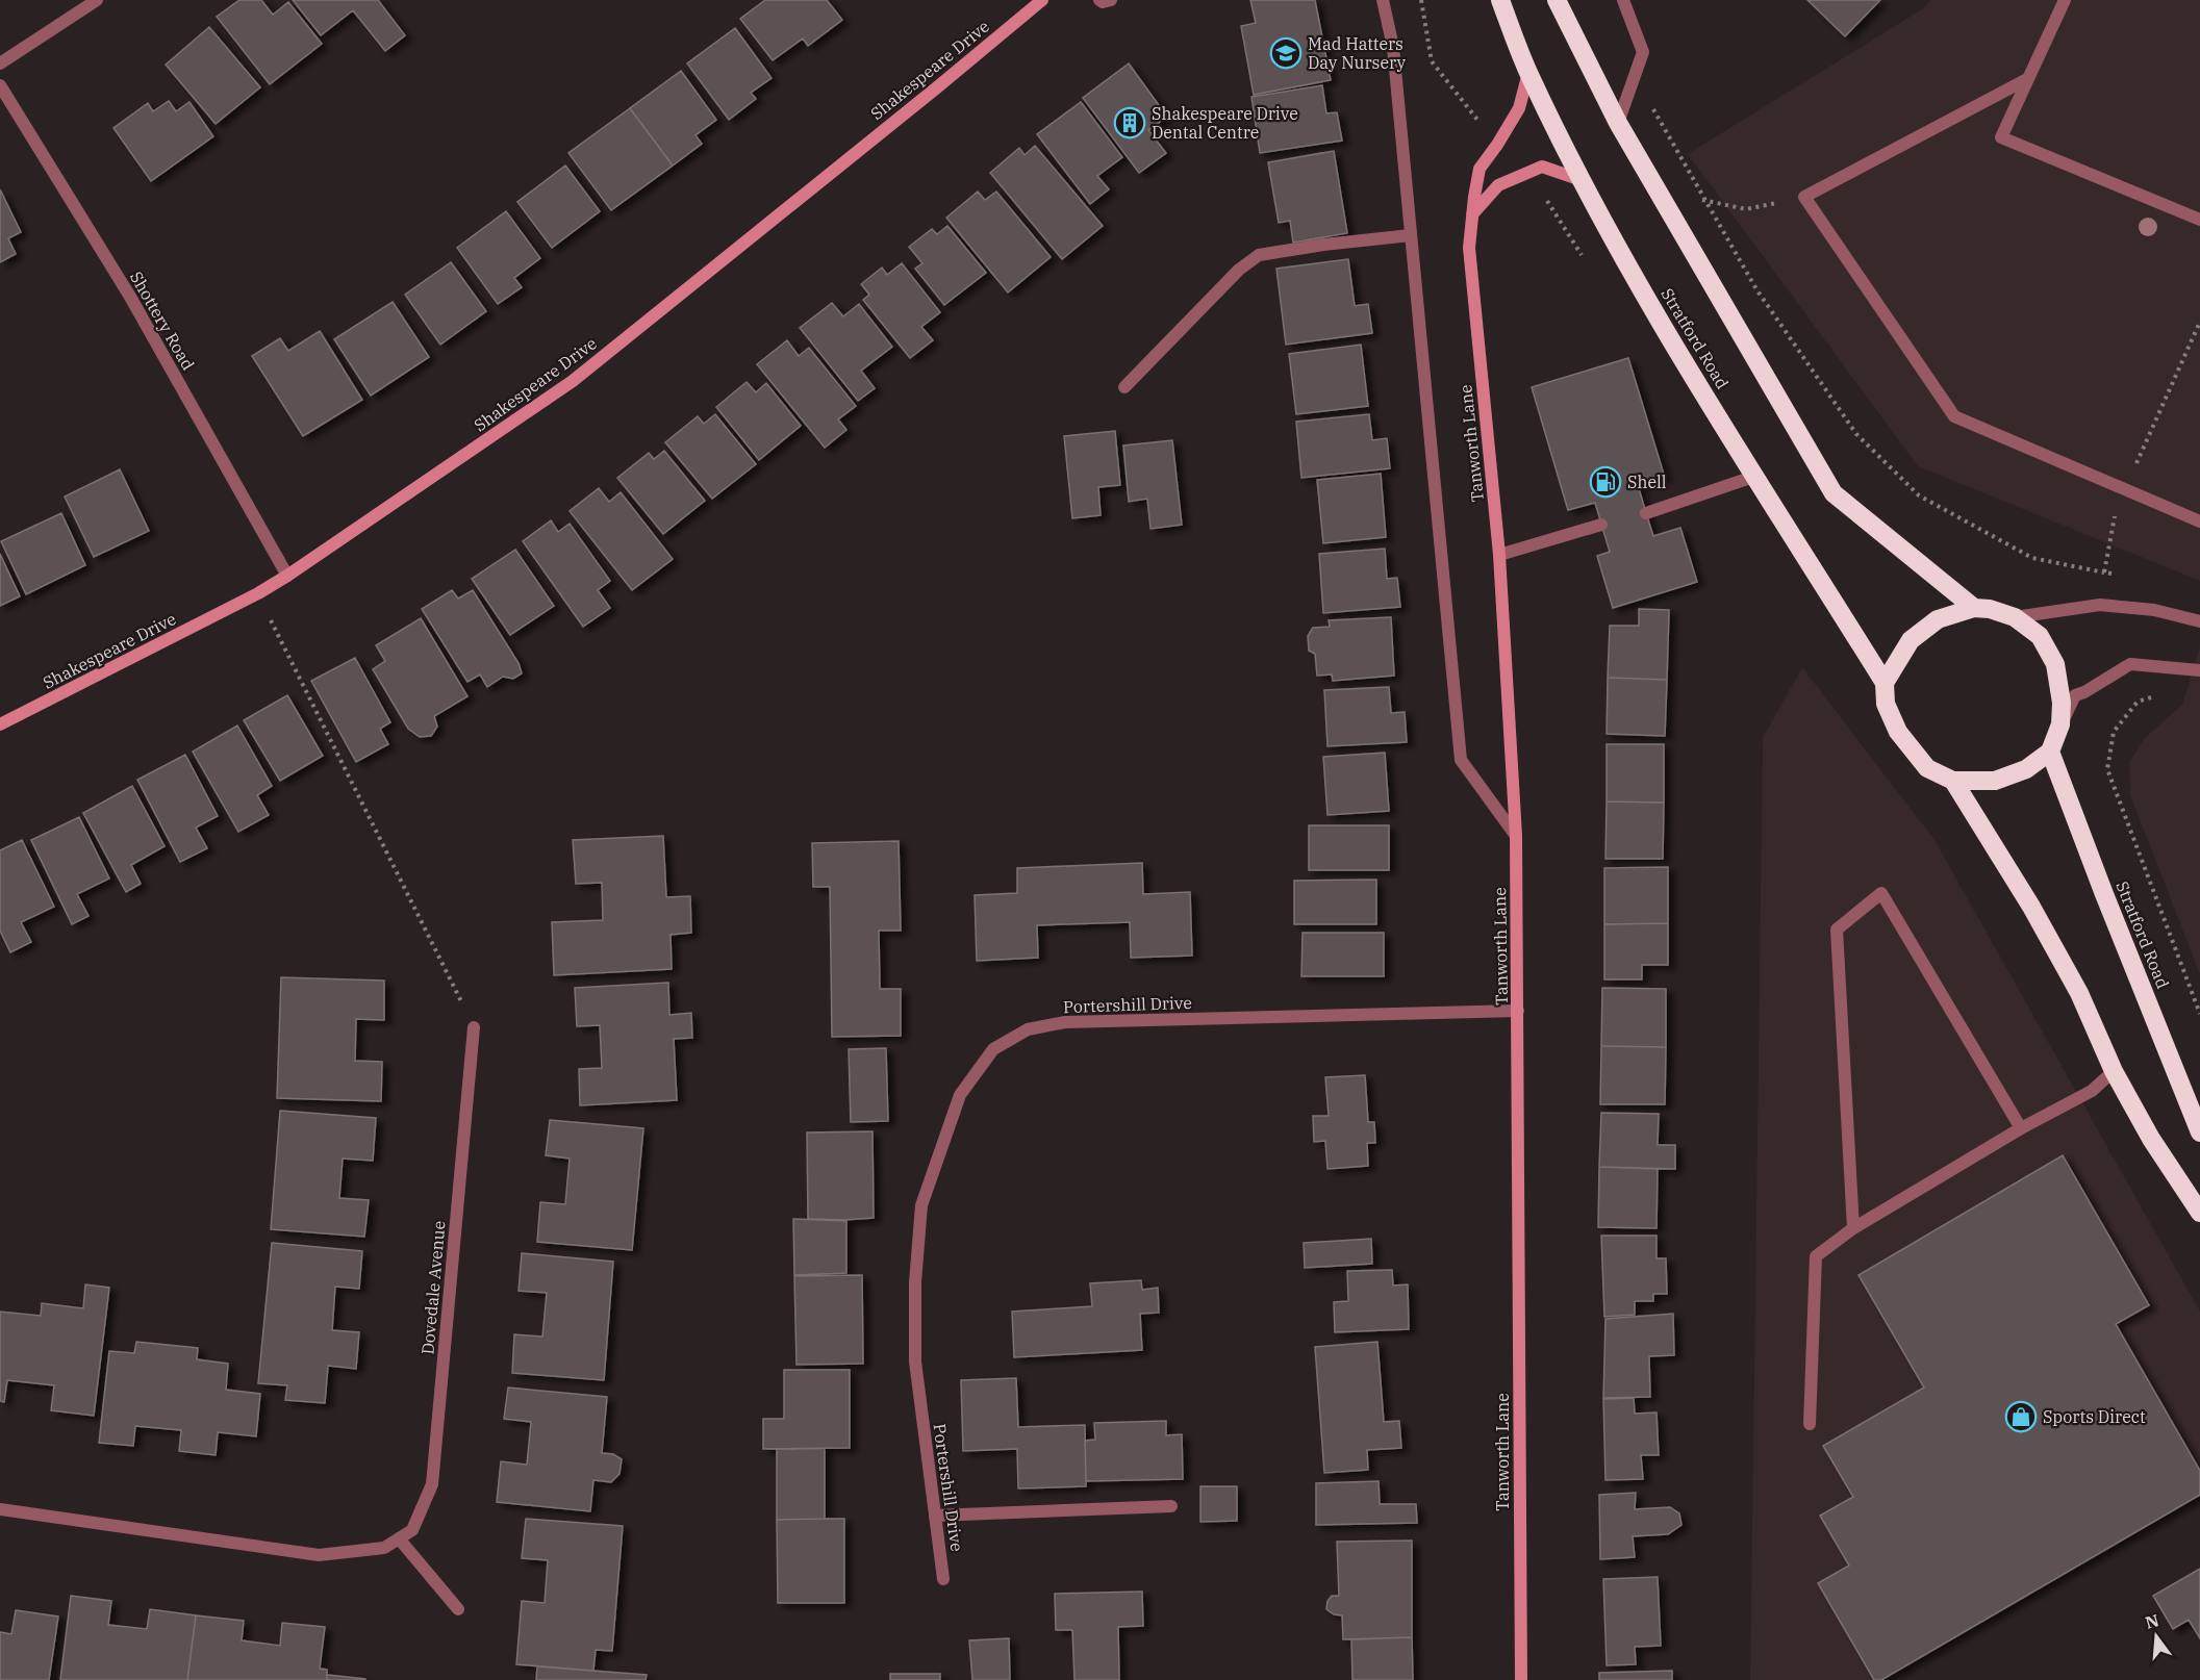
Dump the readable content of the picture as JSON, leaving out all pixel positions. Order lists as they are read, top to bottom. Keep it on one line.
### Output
{"streets":{"highway":["Stratford Road"],"street":["Shakespeare Drive","Shottery Road","Tanworth Lane","Portershill Drive","Dovedale Avenue"]},"crossings":[["Shakespeare Drive","Shottery Road"],["Stratford Road","Tanworth Lane"],["Tanworth Lane","Portershill Drive"]],"places":{"school or university":["Mad Hatters Day Nursery"],"building":["Shakespeare Drive Dental Centre"],"fuel station":["Shell"],"shop":["Sports Direct"]},"north":"top"}
